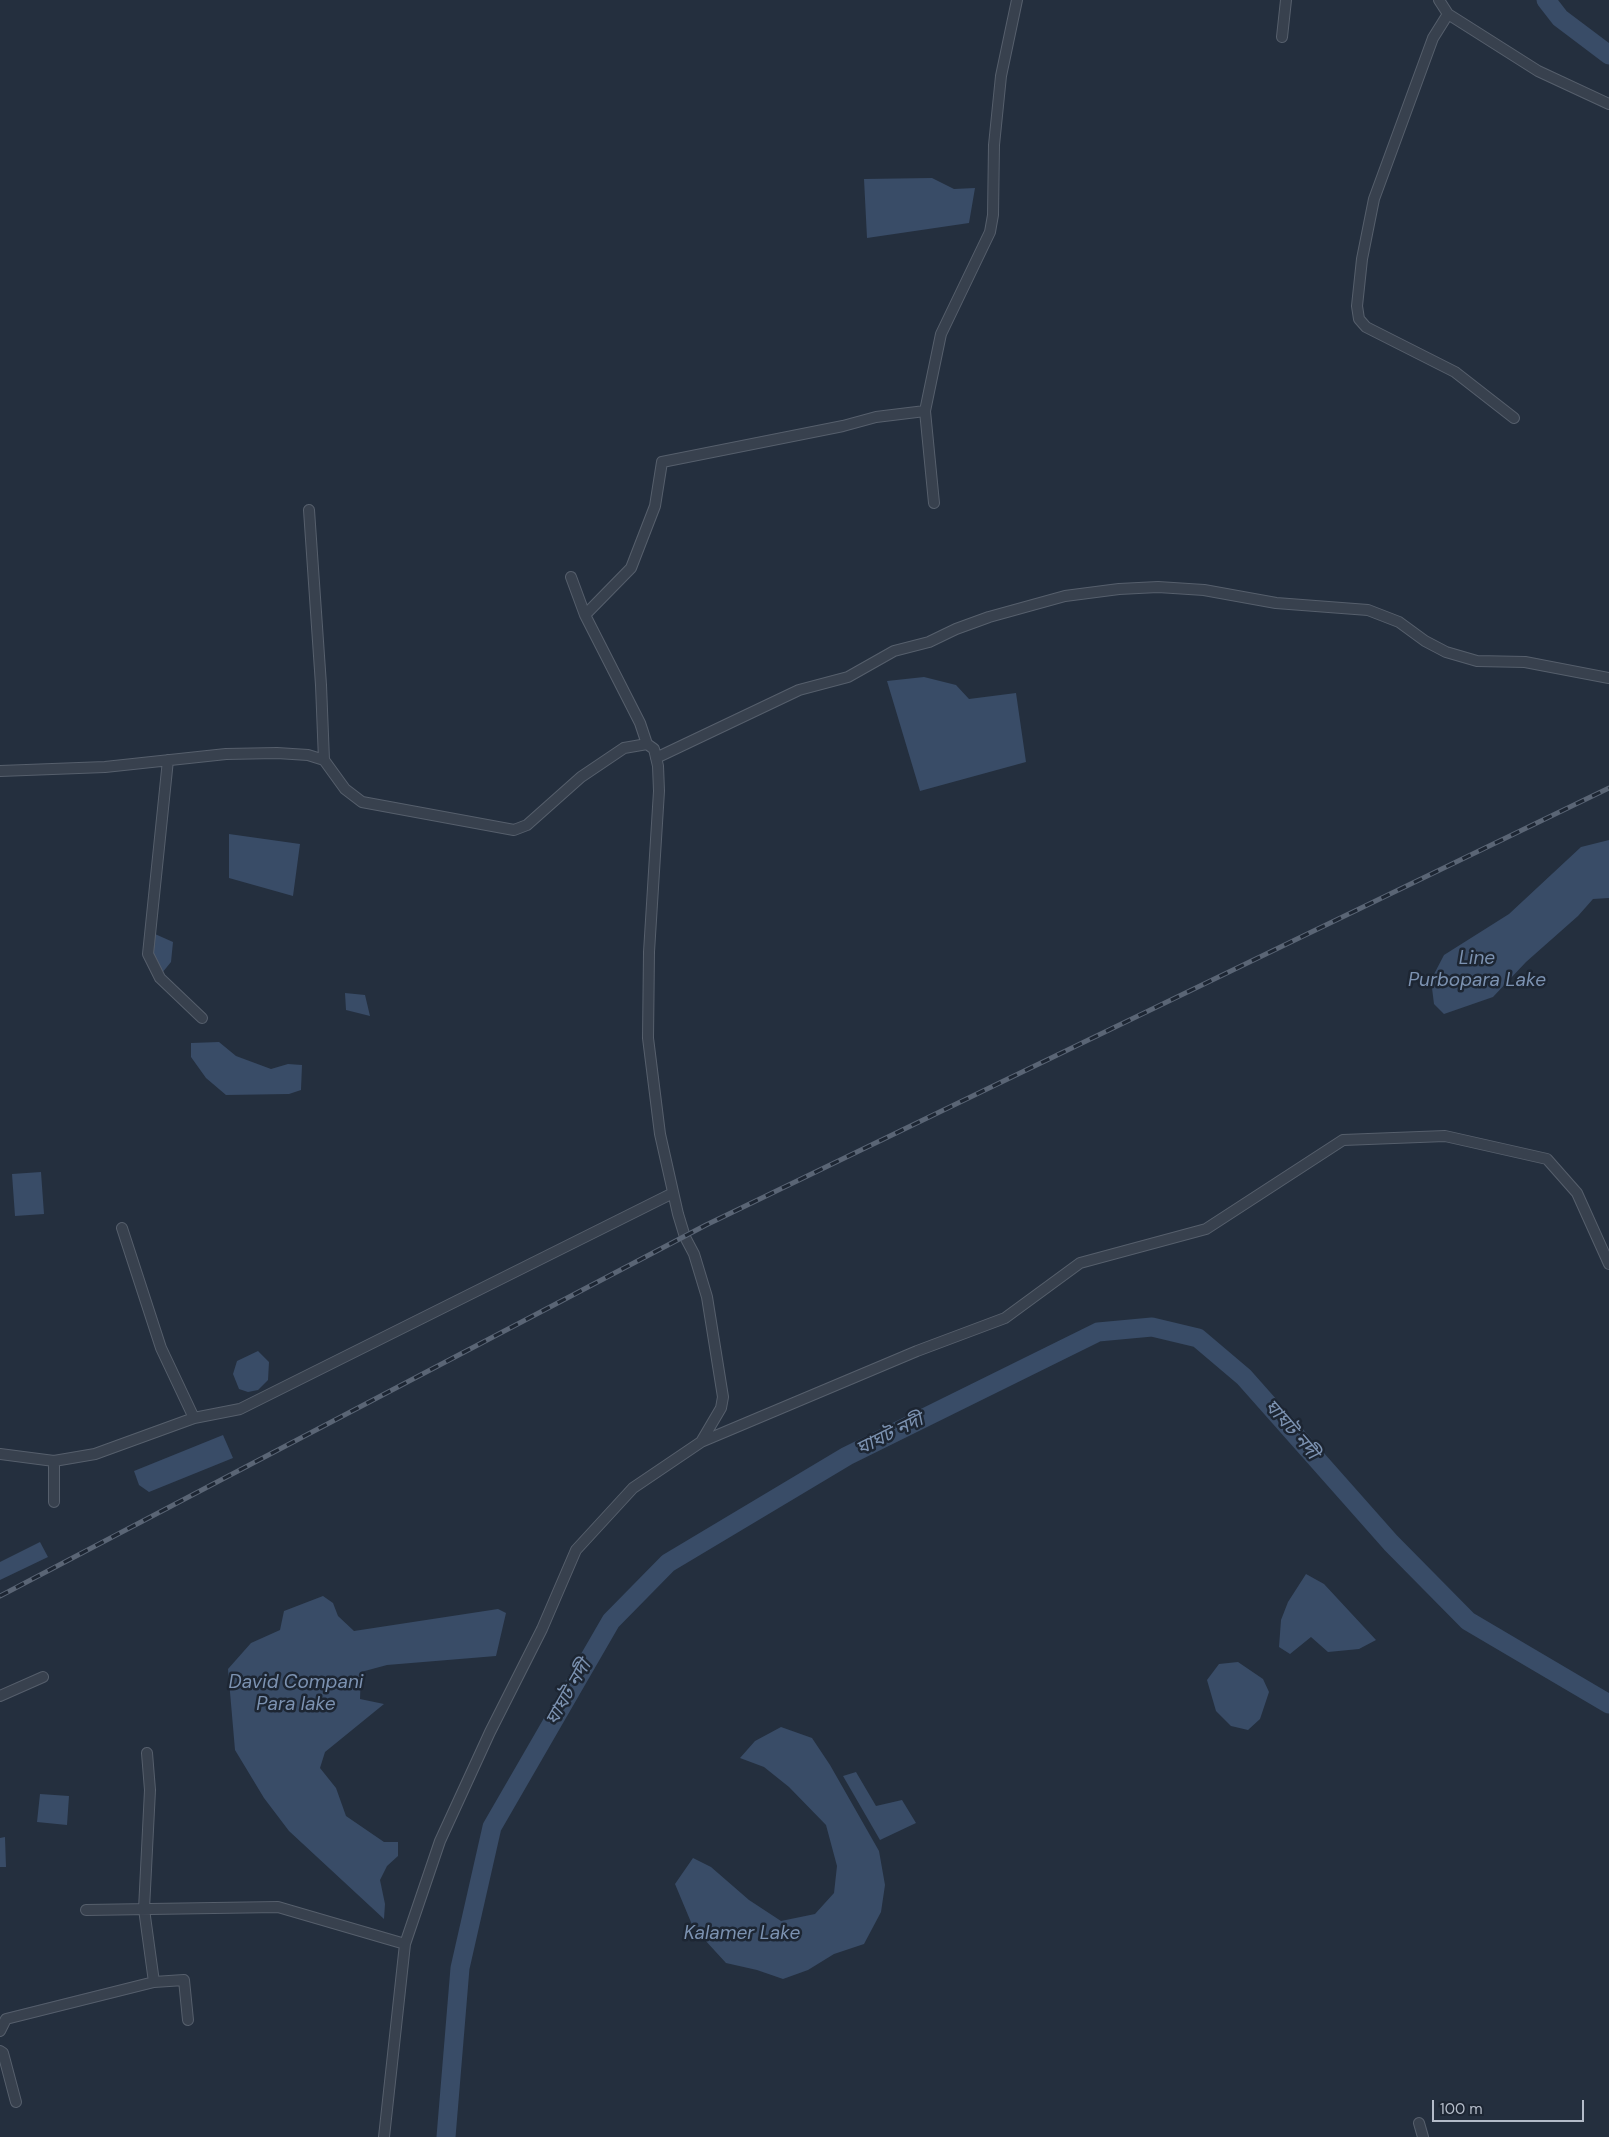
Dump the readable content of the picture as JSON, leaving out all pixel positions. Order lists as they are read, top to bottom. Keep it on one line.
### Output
{"water":["Line Purbopara Lake","ঘাঘট নদী","David Compani Para lake","Kalamer Lake"],"scale_bar":"100 m"}
